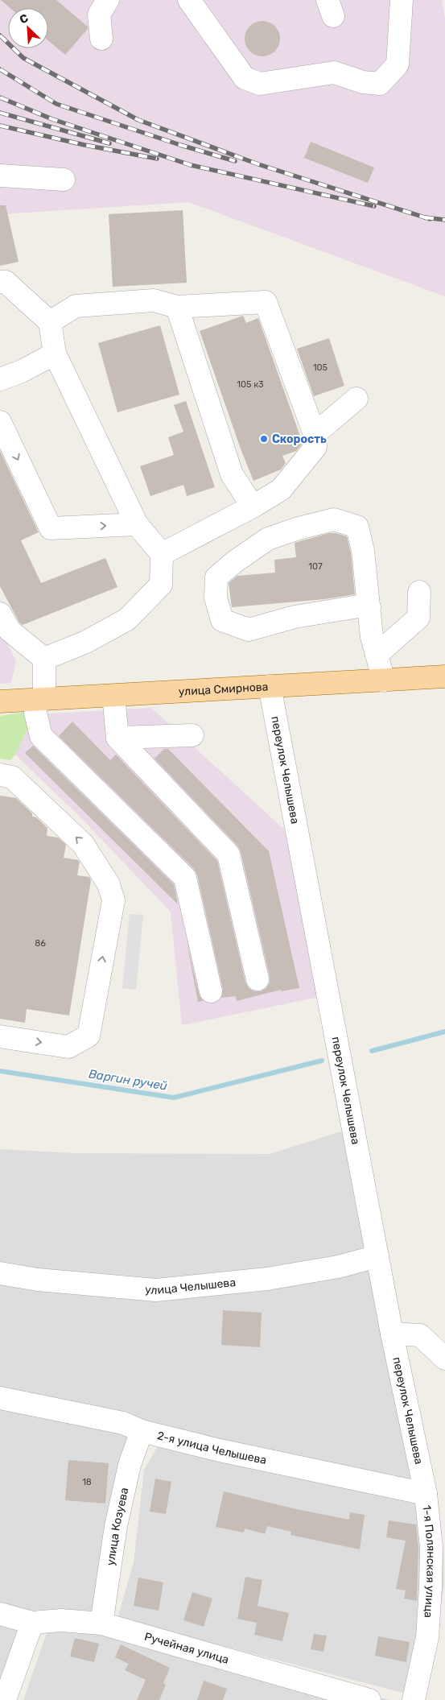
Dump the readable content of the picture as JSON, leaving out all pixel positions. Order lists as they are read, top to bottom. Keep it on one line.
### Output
{"streets":{"main road":["улица Смирнова"],"street":["переулок Челышева","улица Челышева","2-я улица Челышева","улица Козуева","1-я Полянская улица","Ручейная улица"]},"crossings":[["улица Смирнова","переулок Челышева"],["переулок Челышева","улица Челышева"],["переулок Челышева","2-я улица Челышева"],["переулок Челышева","1-я Полянская улица"],["2-я улица Челышева","улица Козуева"],["2-я улица Челышева","1-я Полянская улица"],["улица Козуева","Ручейная улица"]],"water":["Варгин ручей"],"places":["Скорость"],"house_numbers":["105","105 к3","107","86","18"],"north":"top left"}
